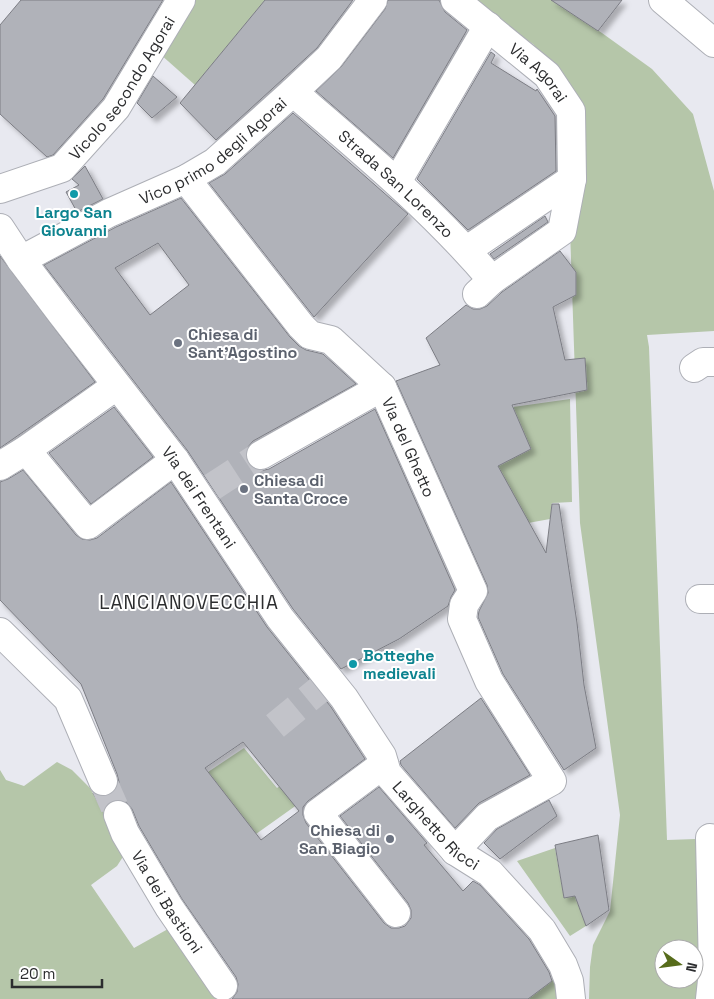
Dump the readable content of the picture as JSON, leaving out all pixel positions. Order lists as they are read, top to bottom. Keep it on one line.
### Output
{"streets":{"street":["Via Agorai","Vicolo secondo Agorai","Vico primo degli Agorai","Strada San Lorenzo","Via del Ghetto","Via dei Frentani","Larghetto Ricci","Via dei Bastioni"]},"crossings":[["Via Agorai","Strada San Lorenzo"],["Vico primo degli Agorai","Strada San Lorenzo"],["Vico primo degli Agorai","Via del Ghetto"],["Vico primo degli Agorai","Via dei Frentani"],["Via del Ghetto","Larghetto Ricci"],["Via dei Frentani","Larghetto Ricci"]],"districts":["LANCIANOVECCHIA"],"places":["Largo San Giovanni","Chiesa di Sant'Agostino","Chiesa di Santa Croce","Botteghe medievali","Chiesa di San Biagio"],"scale_bar":"20 m","north":"right"}
